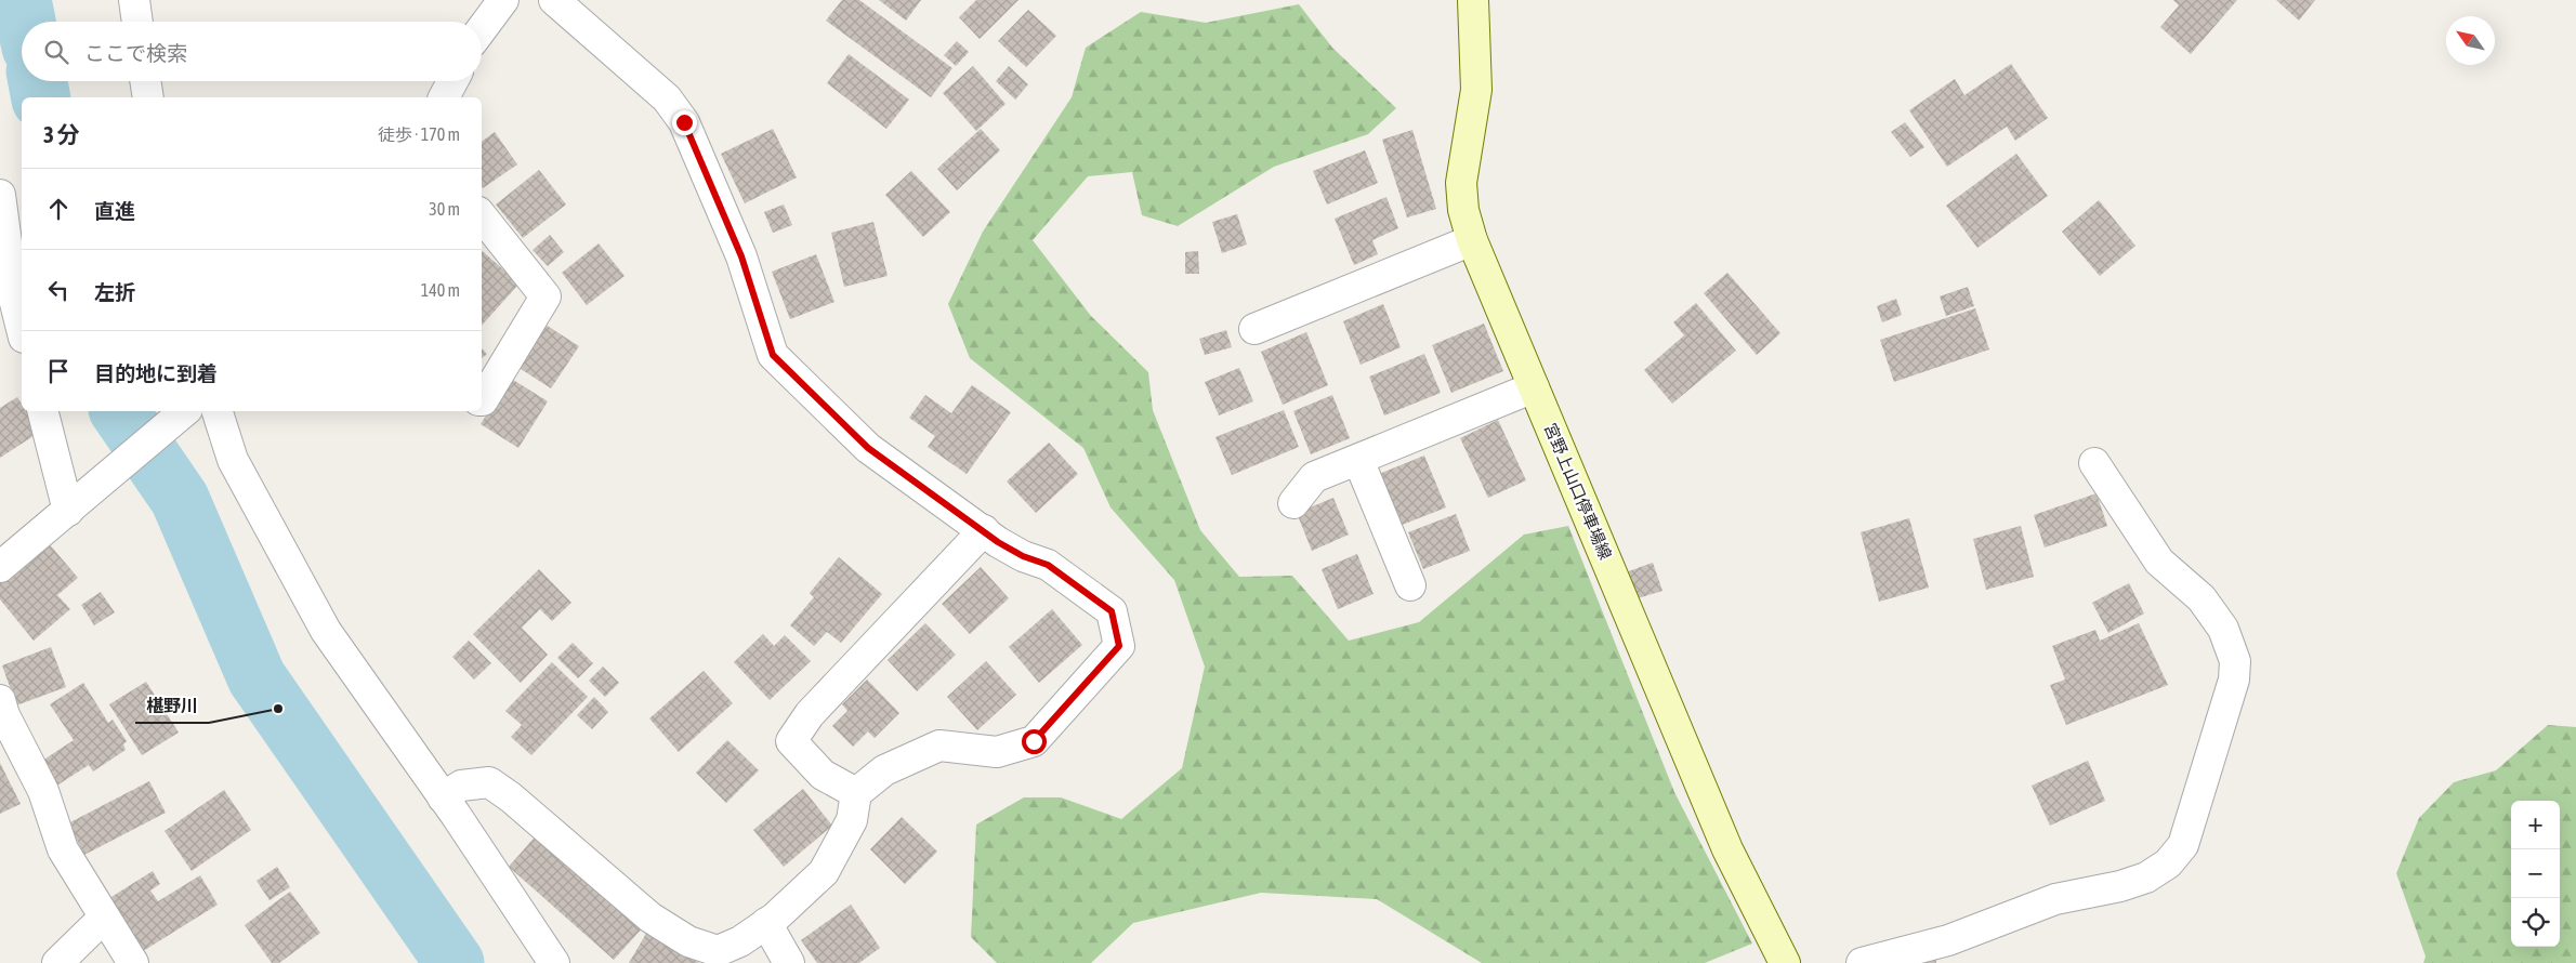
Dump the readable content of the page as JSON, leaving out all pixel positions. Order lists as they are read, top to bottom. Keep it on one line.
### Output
{"streets":{"main road":["宮野上山口停車場線"]},"places":["椹野川"],"north":"top left","page":{"search":"ここで検索","heading":["3 分","徒歩 · 170 m"],"list":[["直進","30 m"],["左折","140 m"],"目的地に到着"],"map_buttons":["+","−"]}}
